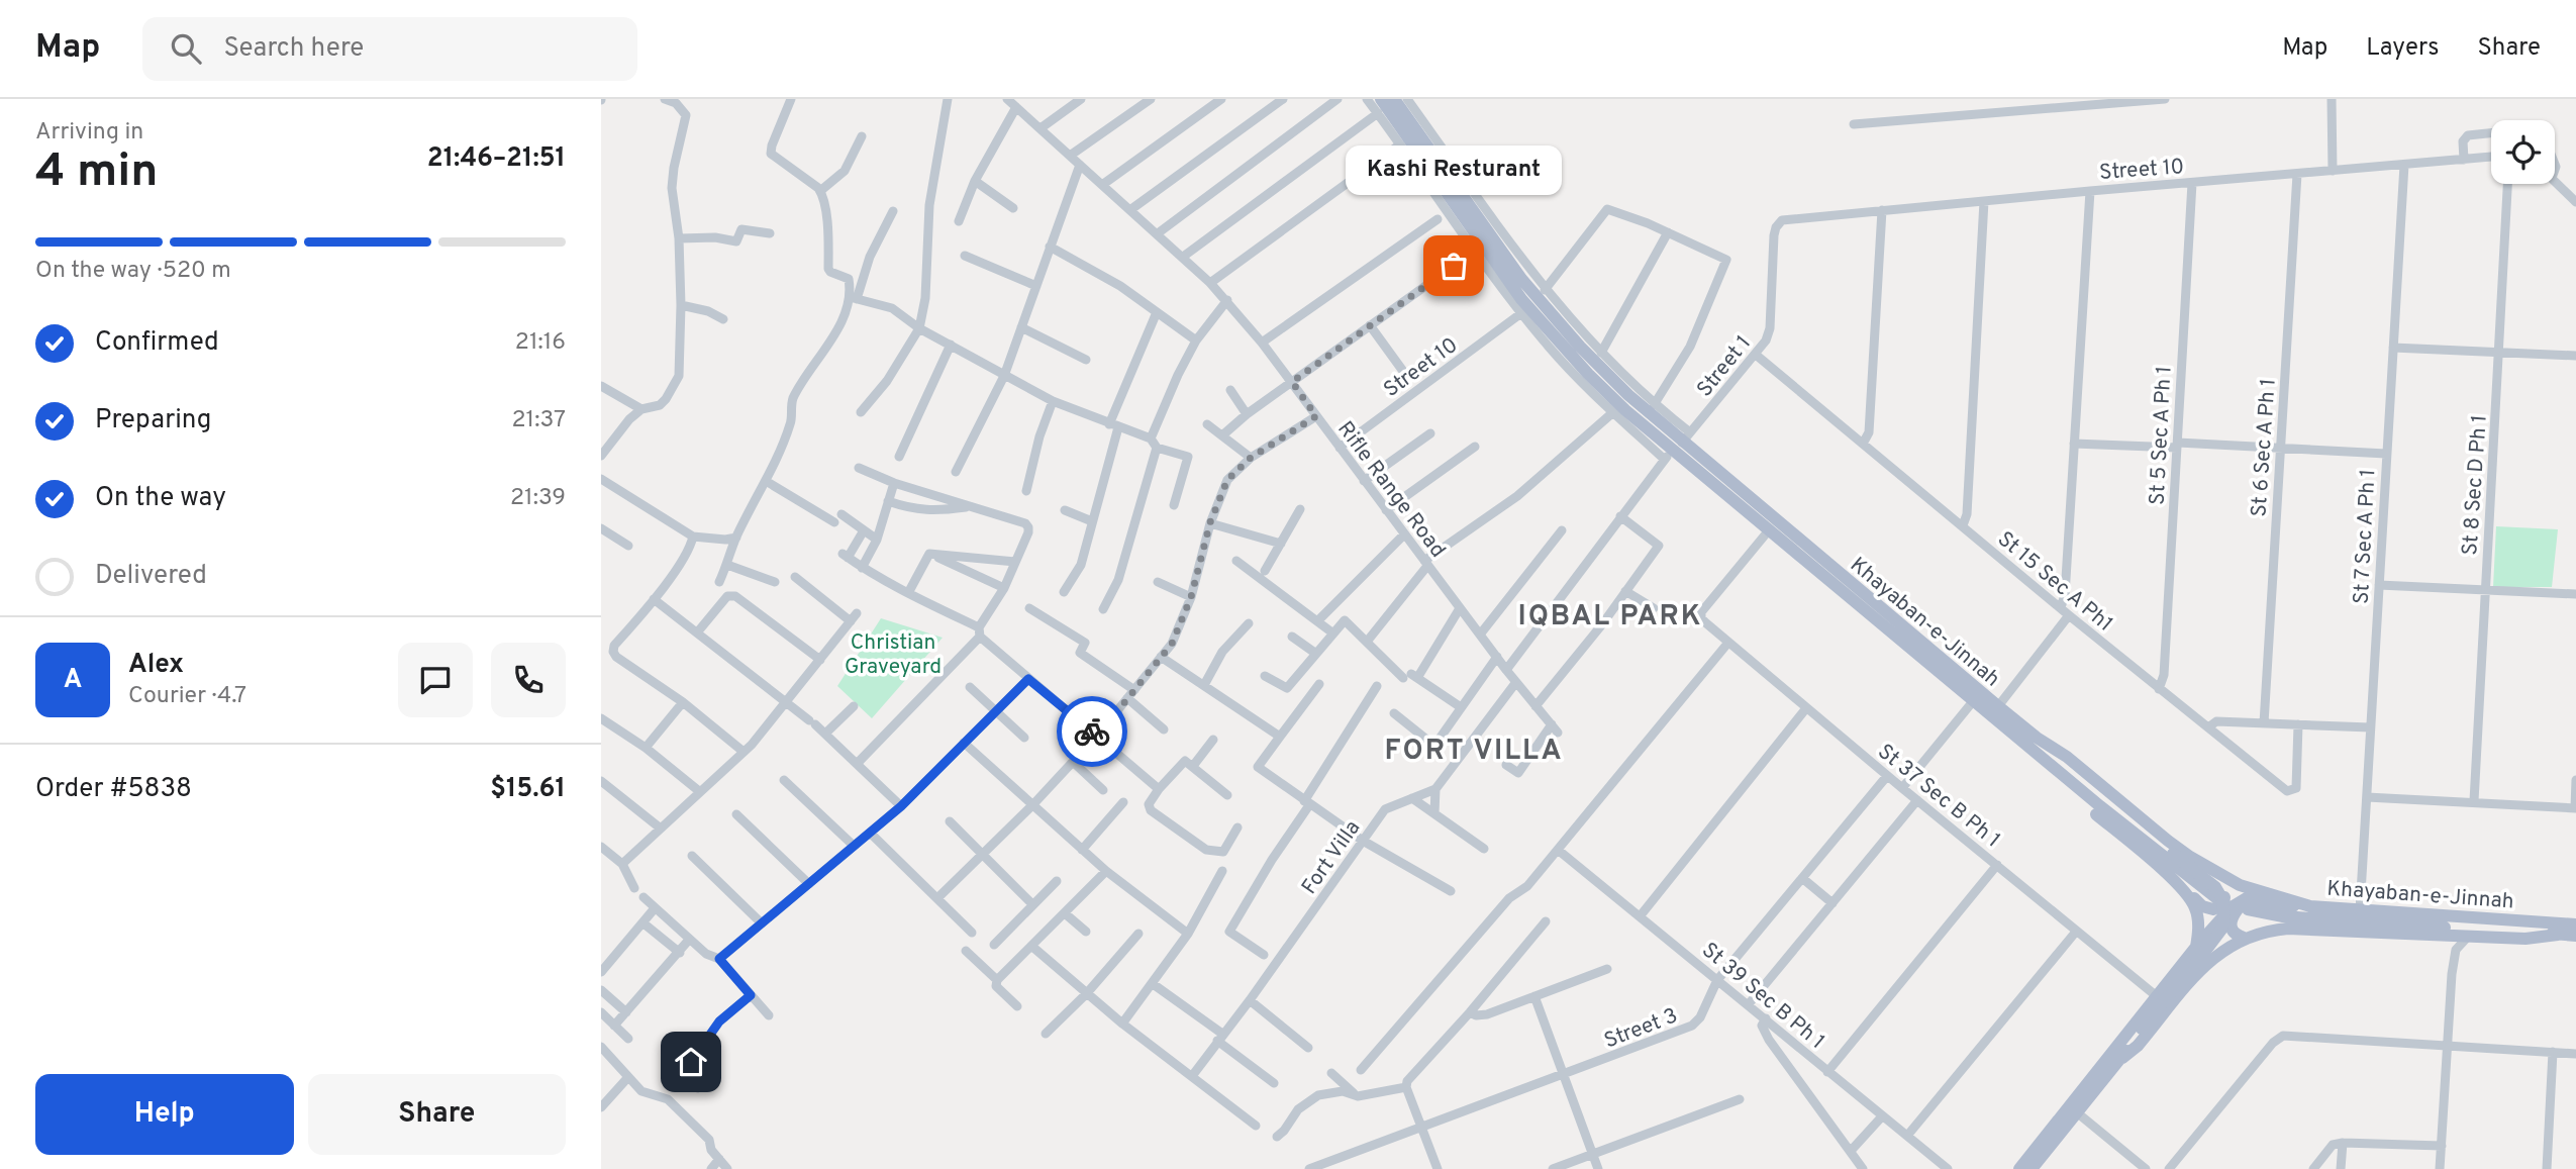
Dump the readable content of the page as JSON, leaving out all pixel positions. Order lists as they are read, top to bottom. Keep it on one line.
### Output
{"streets":{"main road":["Khayaban-e-Jinnah"],"street":["Street 10","Street 1","St 5 Sec A Ph 1","St 6 Sec A Ph 1","St 8 Sec D Ph 1","Rifle Range Road","St 7 Sec A Ph 1","St 15 Sec A Ph1","St 37 Sec B Ph 1","Fort Villa","St 39 Sec B Ph 1","Street 3"]},"crossings":[["Street 10","Street 1"],["Street 10","St 5 Sec A Ph 1"],["Street 10","St 6 Sec A Ph 1"],["Street 10","Rifle Range Road"],["Street 10","St 7 Sec A Ph 1"],["Street 1","St 15 Sec A Ph1"],["Street 1","Khayaban-e-Jinnah"],["St 5 Sec A Ph 1","St 15 Sec A Ph1"],["St 7 Sec A Ph 1","Khayaban-e-Jinnah"],["Khayaban-e-Jinnah","St 37 Sec B Ph 1"],["St 37 Sec B Ph 1","Street 3"],["St 39 Sec B Ph 1","Street 3"]],"districts":["IQBAL PARK","FORT VILLA"],"parks":["Christian Graveyard"],"places":["Kashi Resturant"],"page":{"header":"Map","search":"Search here","nav":["Map","Layers","Share"],"heading":["4 min","Arriving in","21:46–21:51"],"panel":["Alex","Courier · 4.7","Order #5838","$15.61"],"bubble":"Kashi Resturant","bar":"On the way · 520 m","list":[["Confirmed","21:16"],["Preparing","21:37"],["On the way","21:39"],"Delivered"],"round":"A","buttons":["Help","Share"]}}
